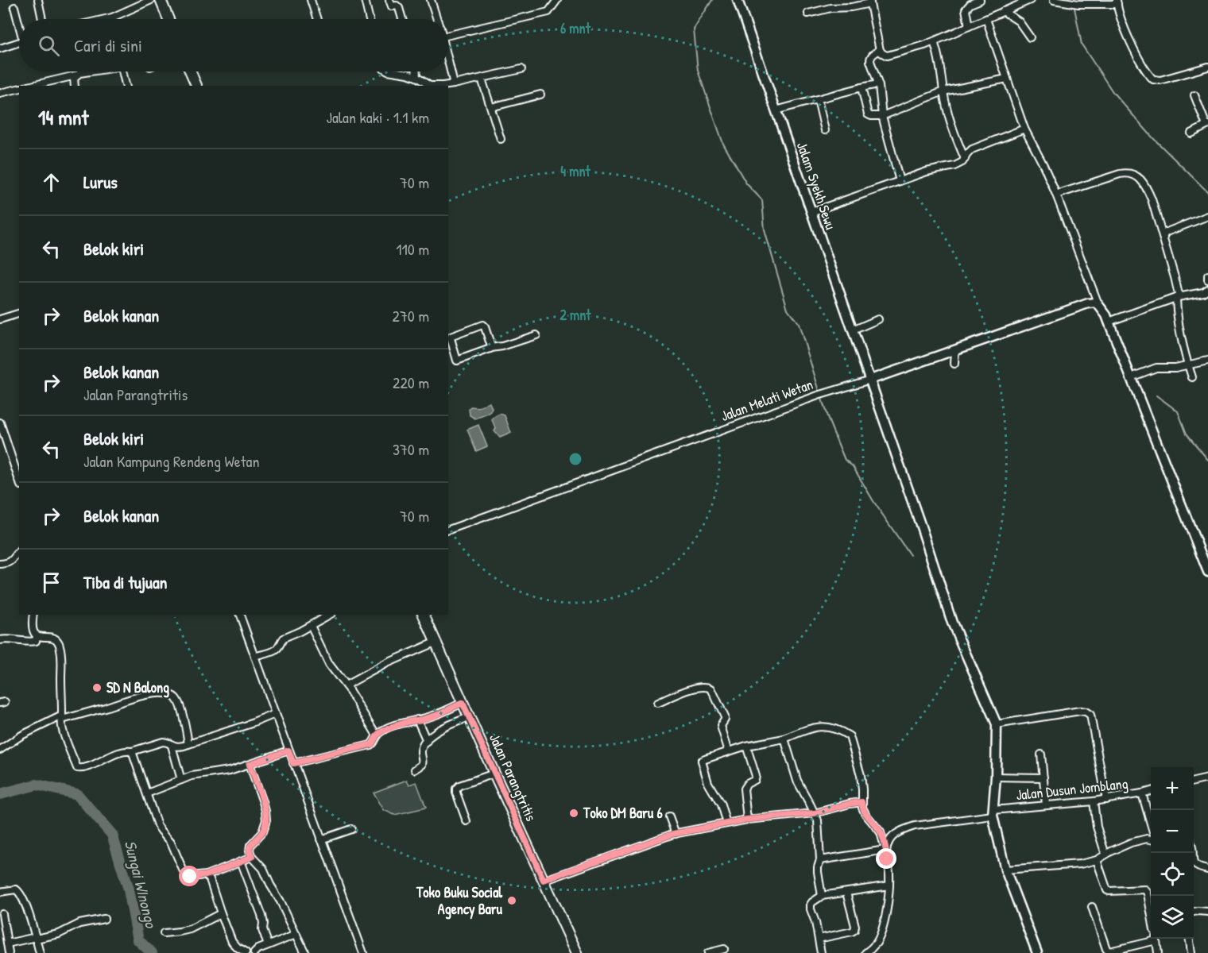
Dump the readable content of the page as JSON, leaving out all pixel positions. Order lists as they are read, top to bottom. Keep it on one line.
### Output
{"streets":{"main road":["Jalan Parangtritis"],"street":["Jalam Syekh Sewu","Jalan Melati Wetan","Jalan Dusun Jomblang"]},"crossings":[["Jalam Syekh Sewu","Jalan Melati Wetan"]],"water":["Sungai WInongo"],"places":["SD N Balong","Toko DM Baru 6","Toko Buku Social Agency Baru"],"page":{"search":"Cari di sini","heading":["14 mnt","Jalan kaki · 1.1 km"],"list":[["Lurus","70 m"],["Belok kiri","110 m"],["Belok kanan","270 m"],["Belok kanan","Jalan Parangtritis","220 m"],["Belok kiri","Jalan Kampung Rendeng Wetan","370 m"],["Belok kanan","70 m"],"Tiba di tujuan"],"map_buttons":["+","−"]},"rings":["6 mnt","4 mnt","2 mnt"]}
